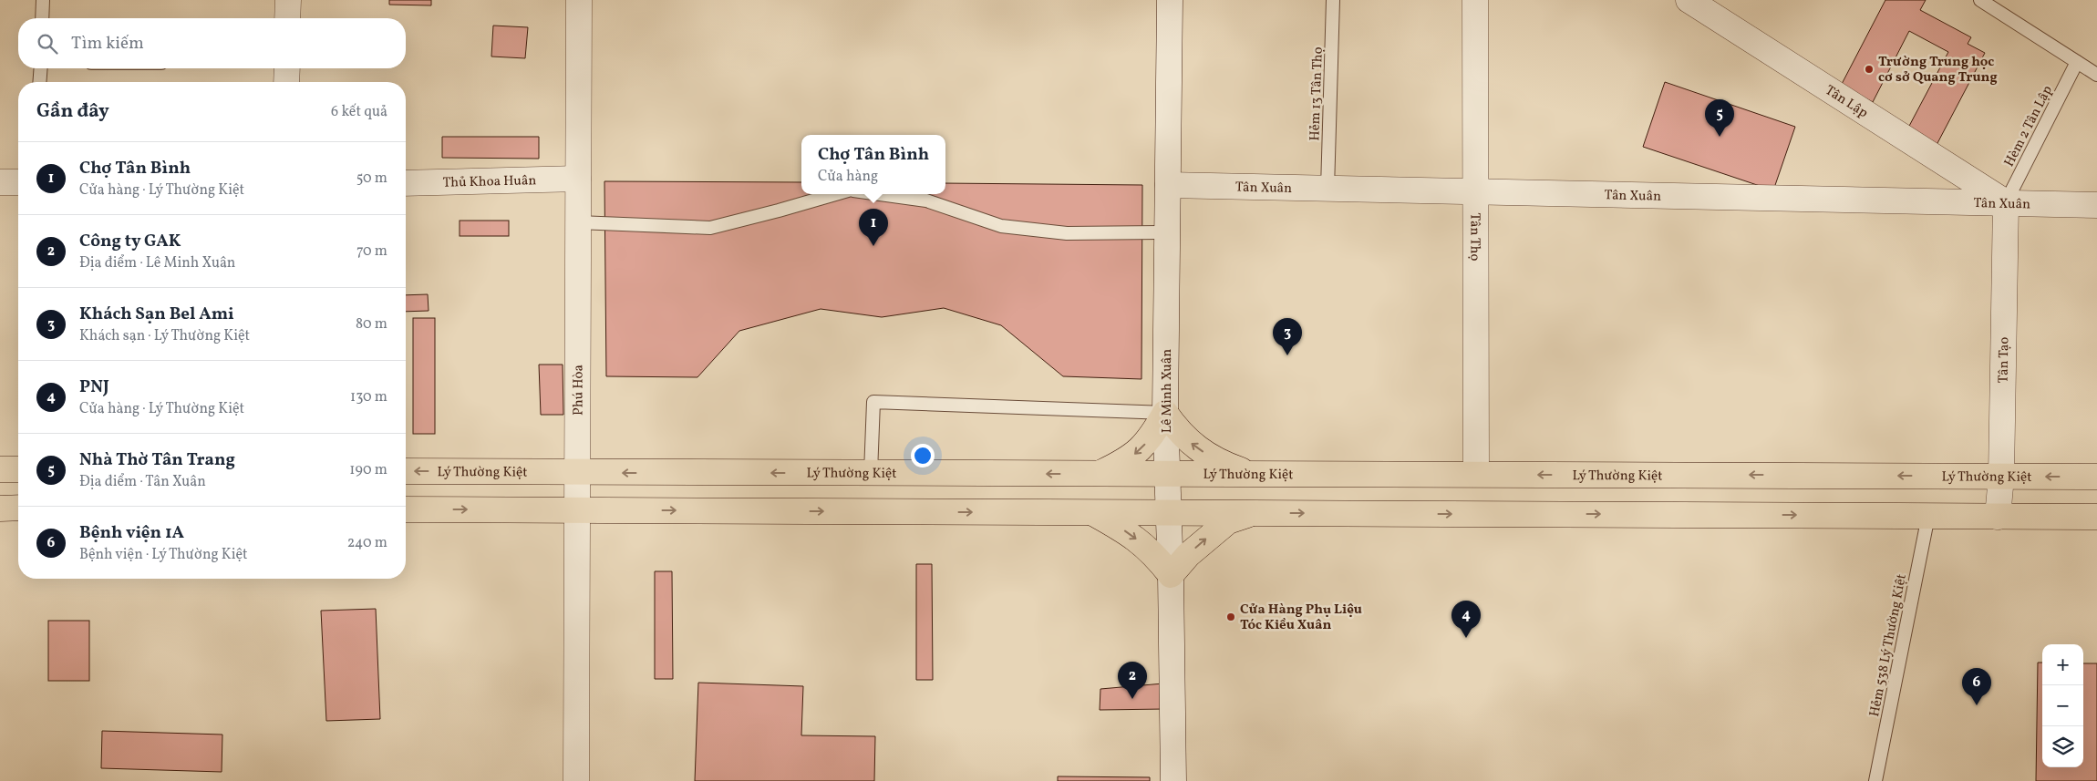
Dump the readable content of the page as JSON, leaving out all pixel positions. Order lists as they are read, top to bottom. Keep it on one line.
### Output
{"streets":{"main road":["Lý Thường Kiệt"],"street":["Tân Lập","Thủ Khoa Huân","Tân Xuân","Tân Thọ","Tân Tạo","Phú Hòa","Lê Minh Xuân"],"lane":["Hẻm 13 Tân Thọ","Hèm 2 Tân Lập","Hẻm 538 Lý Thường Kiệt"]},"crossings":[["Hẻm 13 Tân Thọ","Tân Xuân"],["Tân Lập","Hèm 2 Tân Lập"],["Tân Lập","Tân Xuân"],["Tân Lập","Tân Tạo"],["Hèm 2 Tân Lập","Tân Xuân"],["Hèm 2 Tân Lập","Tân Tạo"],["Thủ Khoa Huân","Phú Hòa"],["Tân Xuân","Tân Thọ"],["Tân Xuân","Tân Tạo"],["Tân Xuân","Lê Minh Xuân"],["Tân Thọ","Lý Thường Kiệt"],["Tân Tạo","Lý Thường Kiệt"],["Phú Hòa","Lý Thường Kiệt"],["Lê Minh Xuân","Lý Thường Kiệt"]],"places":["Trường Trung học cơ sở Quang Trung","Cửa Hàng Phụ Liệu Tóc Kiều Xuân"],"page":{"search":"Tìm kiếm","heading":["Gần đây","6 kết quả"],"pins":["5","1","3","4","2","6"],"popup":["Chợ Tân Bình","Cửa hàng"],"list":[{"mark":"1","name":"Chợ Tân Bình","note":"Cửa hàng · Lý Thường Kiệt","value":"50 m"},{"mark":"2","name":"Công ty GAK","note":"Địa điểm · Lê Minh Xuân","value":"70 m"},{"mark":"3","name":"Khách Sạn Bel Ami","note":"Khách sạn · Lý Thường Kiệt","value":"80 m"},{"mark":"4","name":"PNJ","note":"Cửa hàng · Lý Thường Kiệt","value":"130 m"},{"mark":"5","name":"Nhà Thờ Tân Trang","note":"Địa điểm · Tân Xuân","value":"190 m"},{"mark":"6","name":"Bệnh viện 1A","note":"Bệnh viện · Lý Thường Kiệt","value":"240 m"}],"map_buttons":["+","−"]}}
